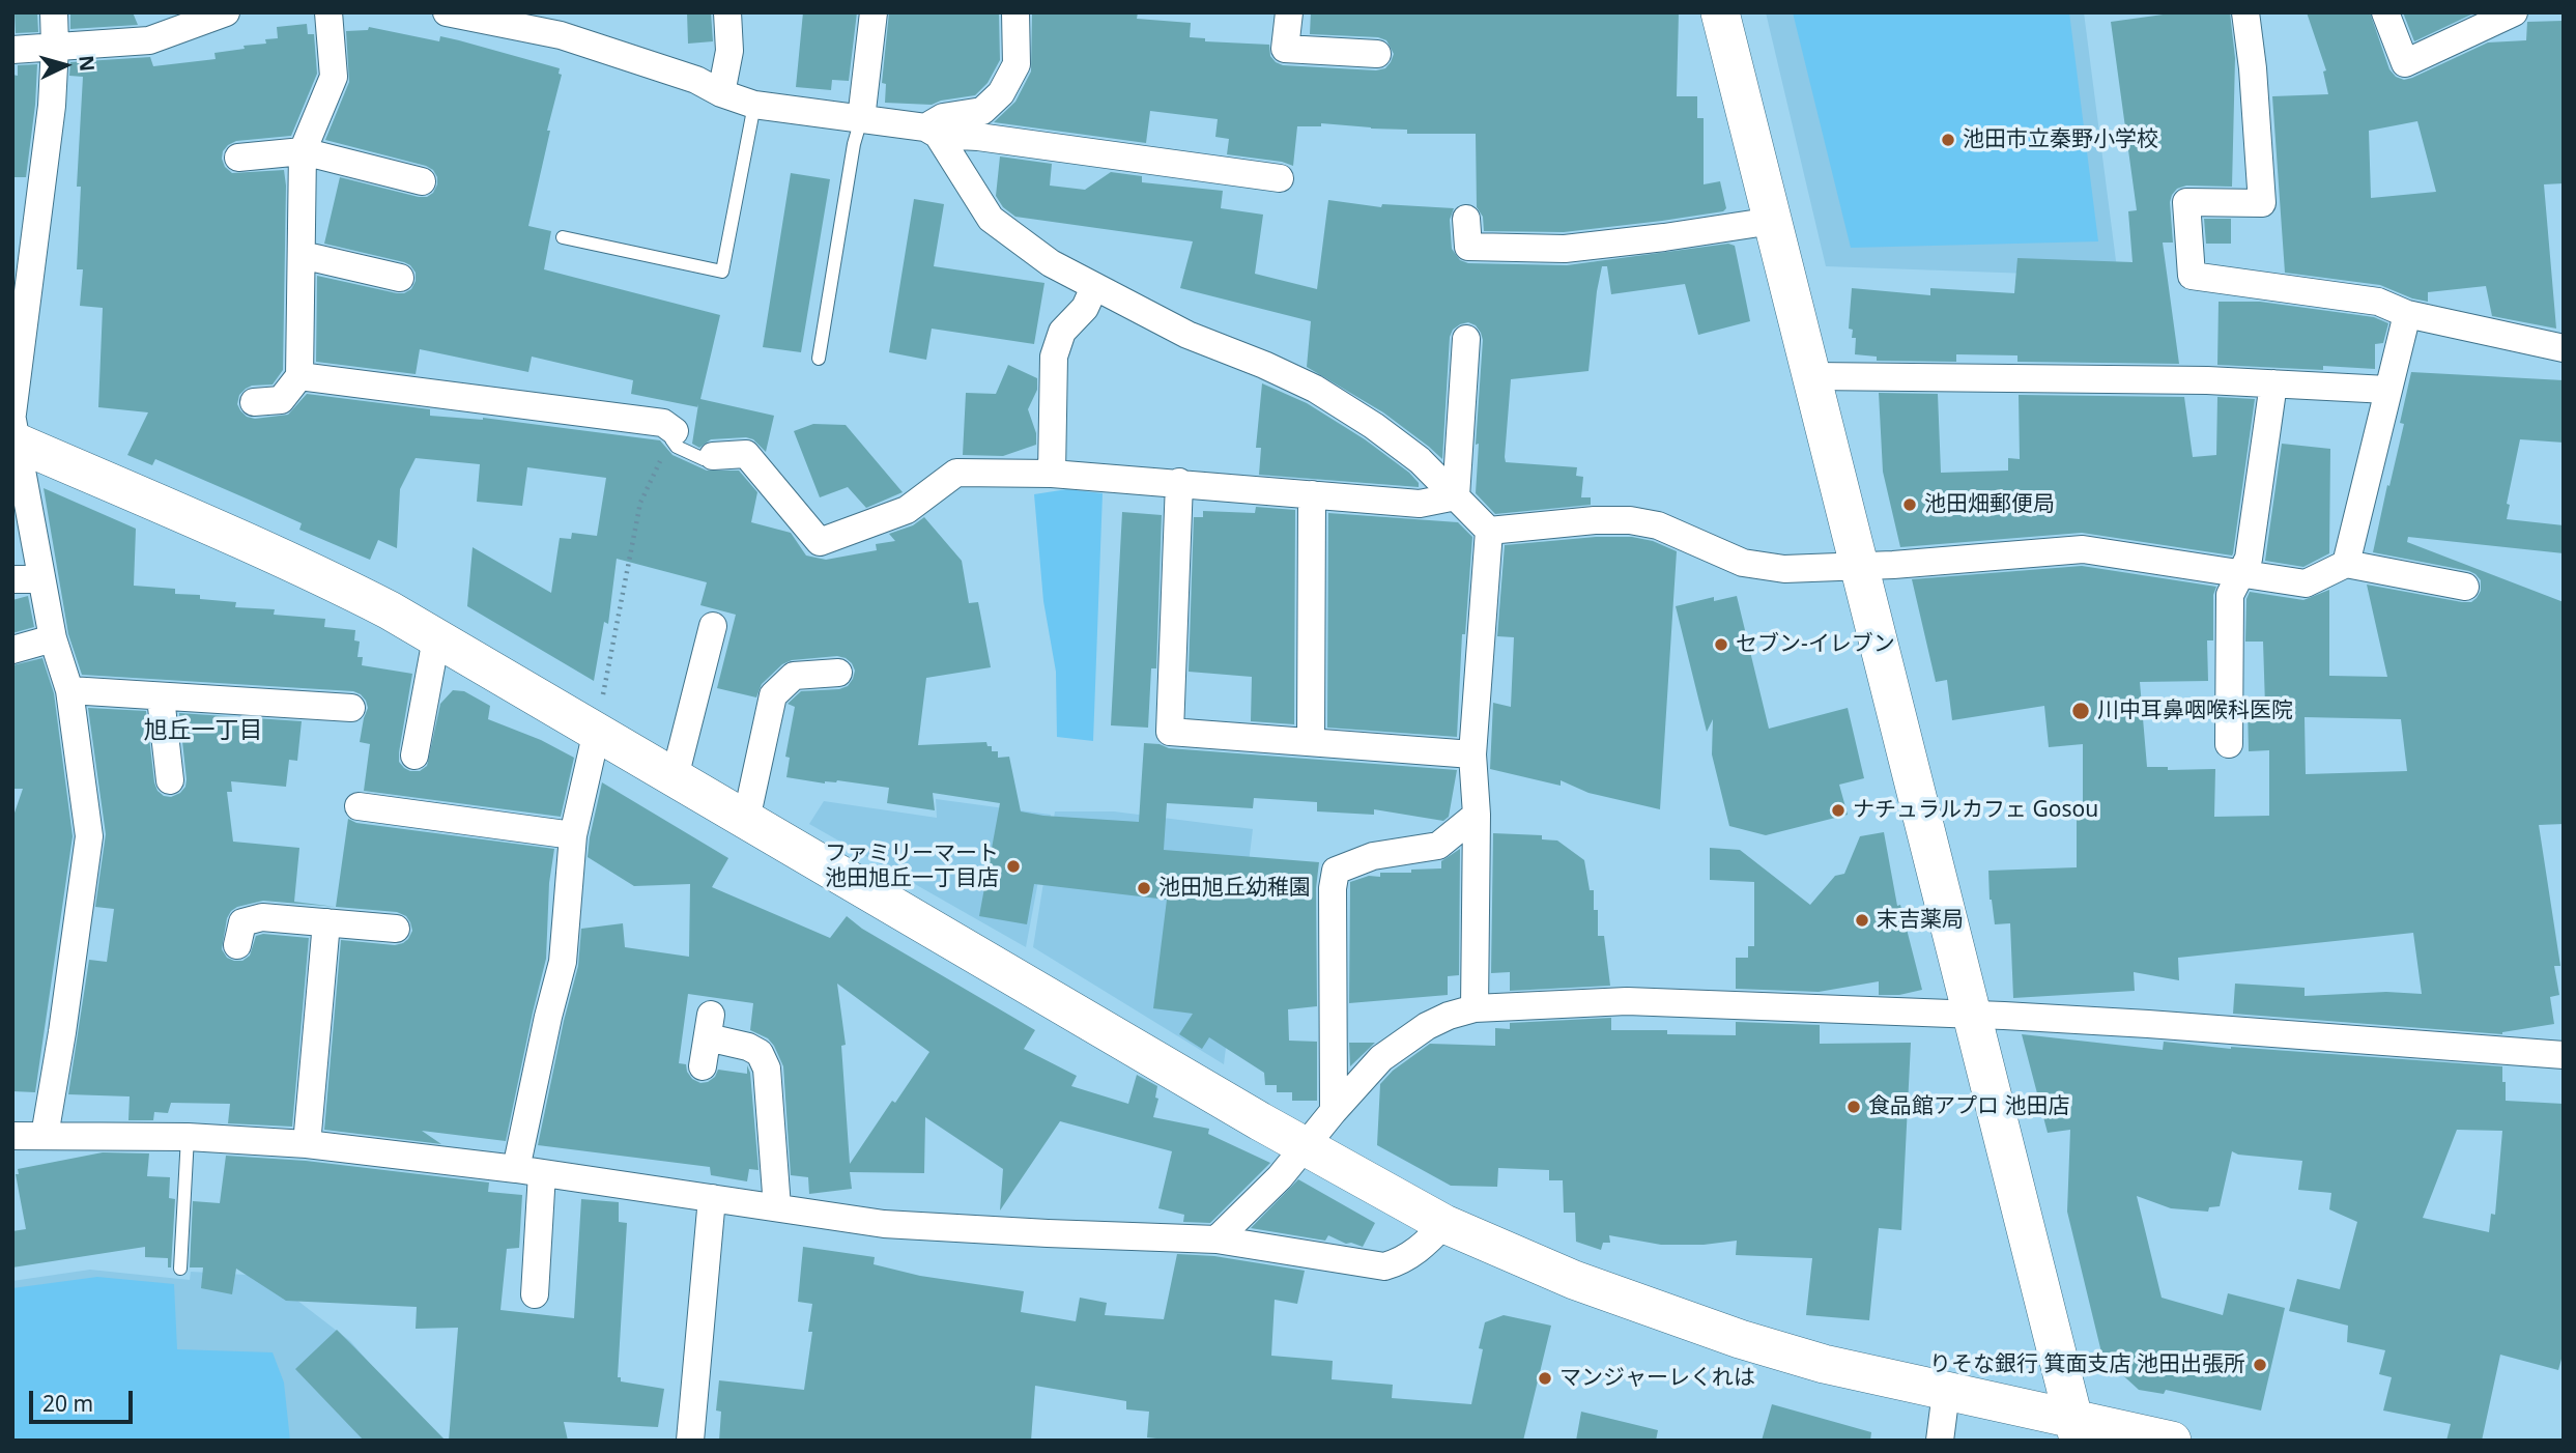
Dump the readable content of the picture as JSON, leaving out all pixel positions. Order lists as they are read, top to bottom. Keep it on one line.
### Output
{"districts":["旭丘一丁目"],"places":["池田市立秦野小学校","池田畑郵便局","セブン-イレブン","川中耳鼻咽喉科医院","ナチュラルカフェ Gosou","ファミリーマート 池田旭丘一丁目店","池田旭丘幼稚園","末吉薬局","食品館アプロ 池田店","りそな銀行 箕面支店 池田出張所","マンジャーレくれは"],"scale_bar":"20 m","north":"right"}
